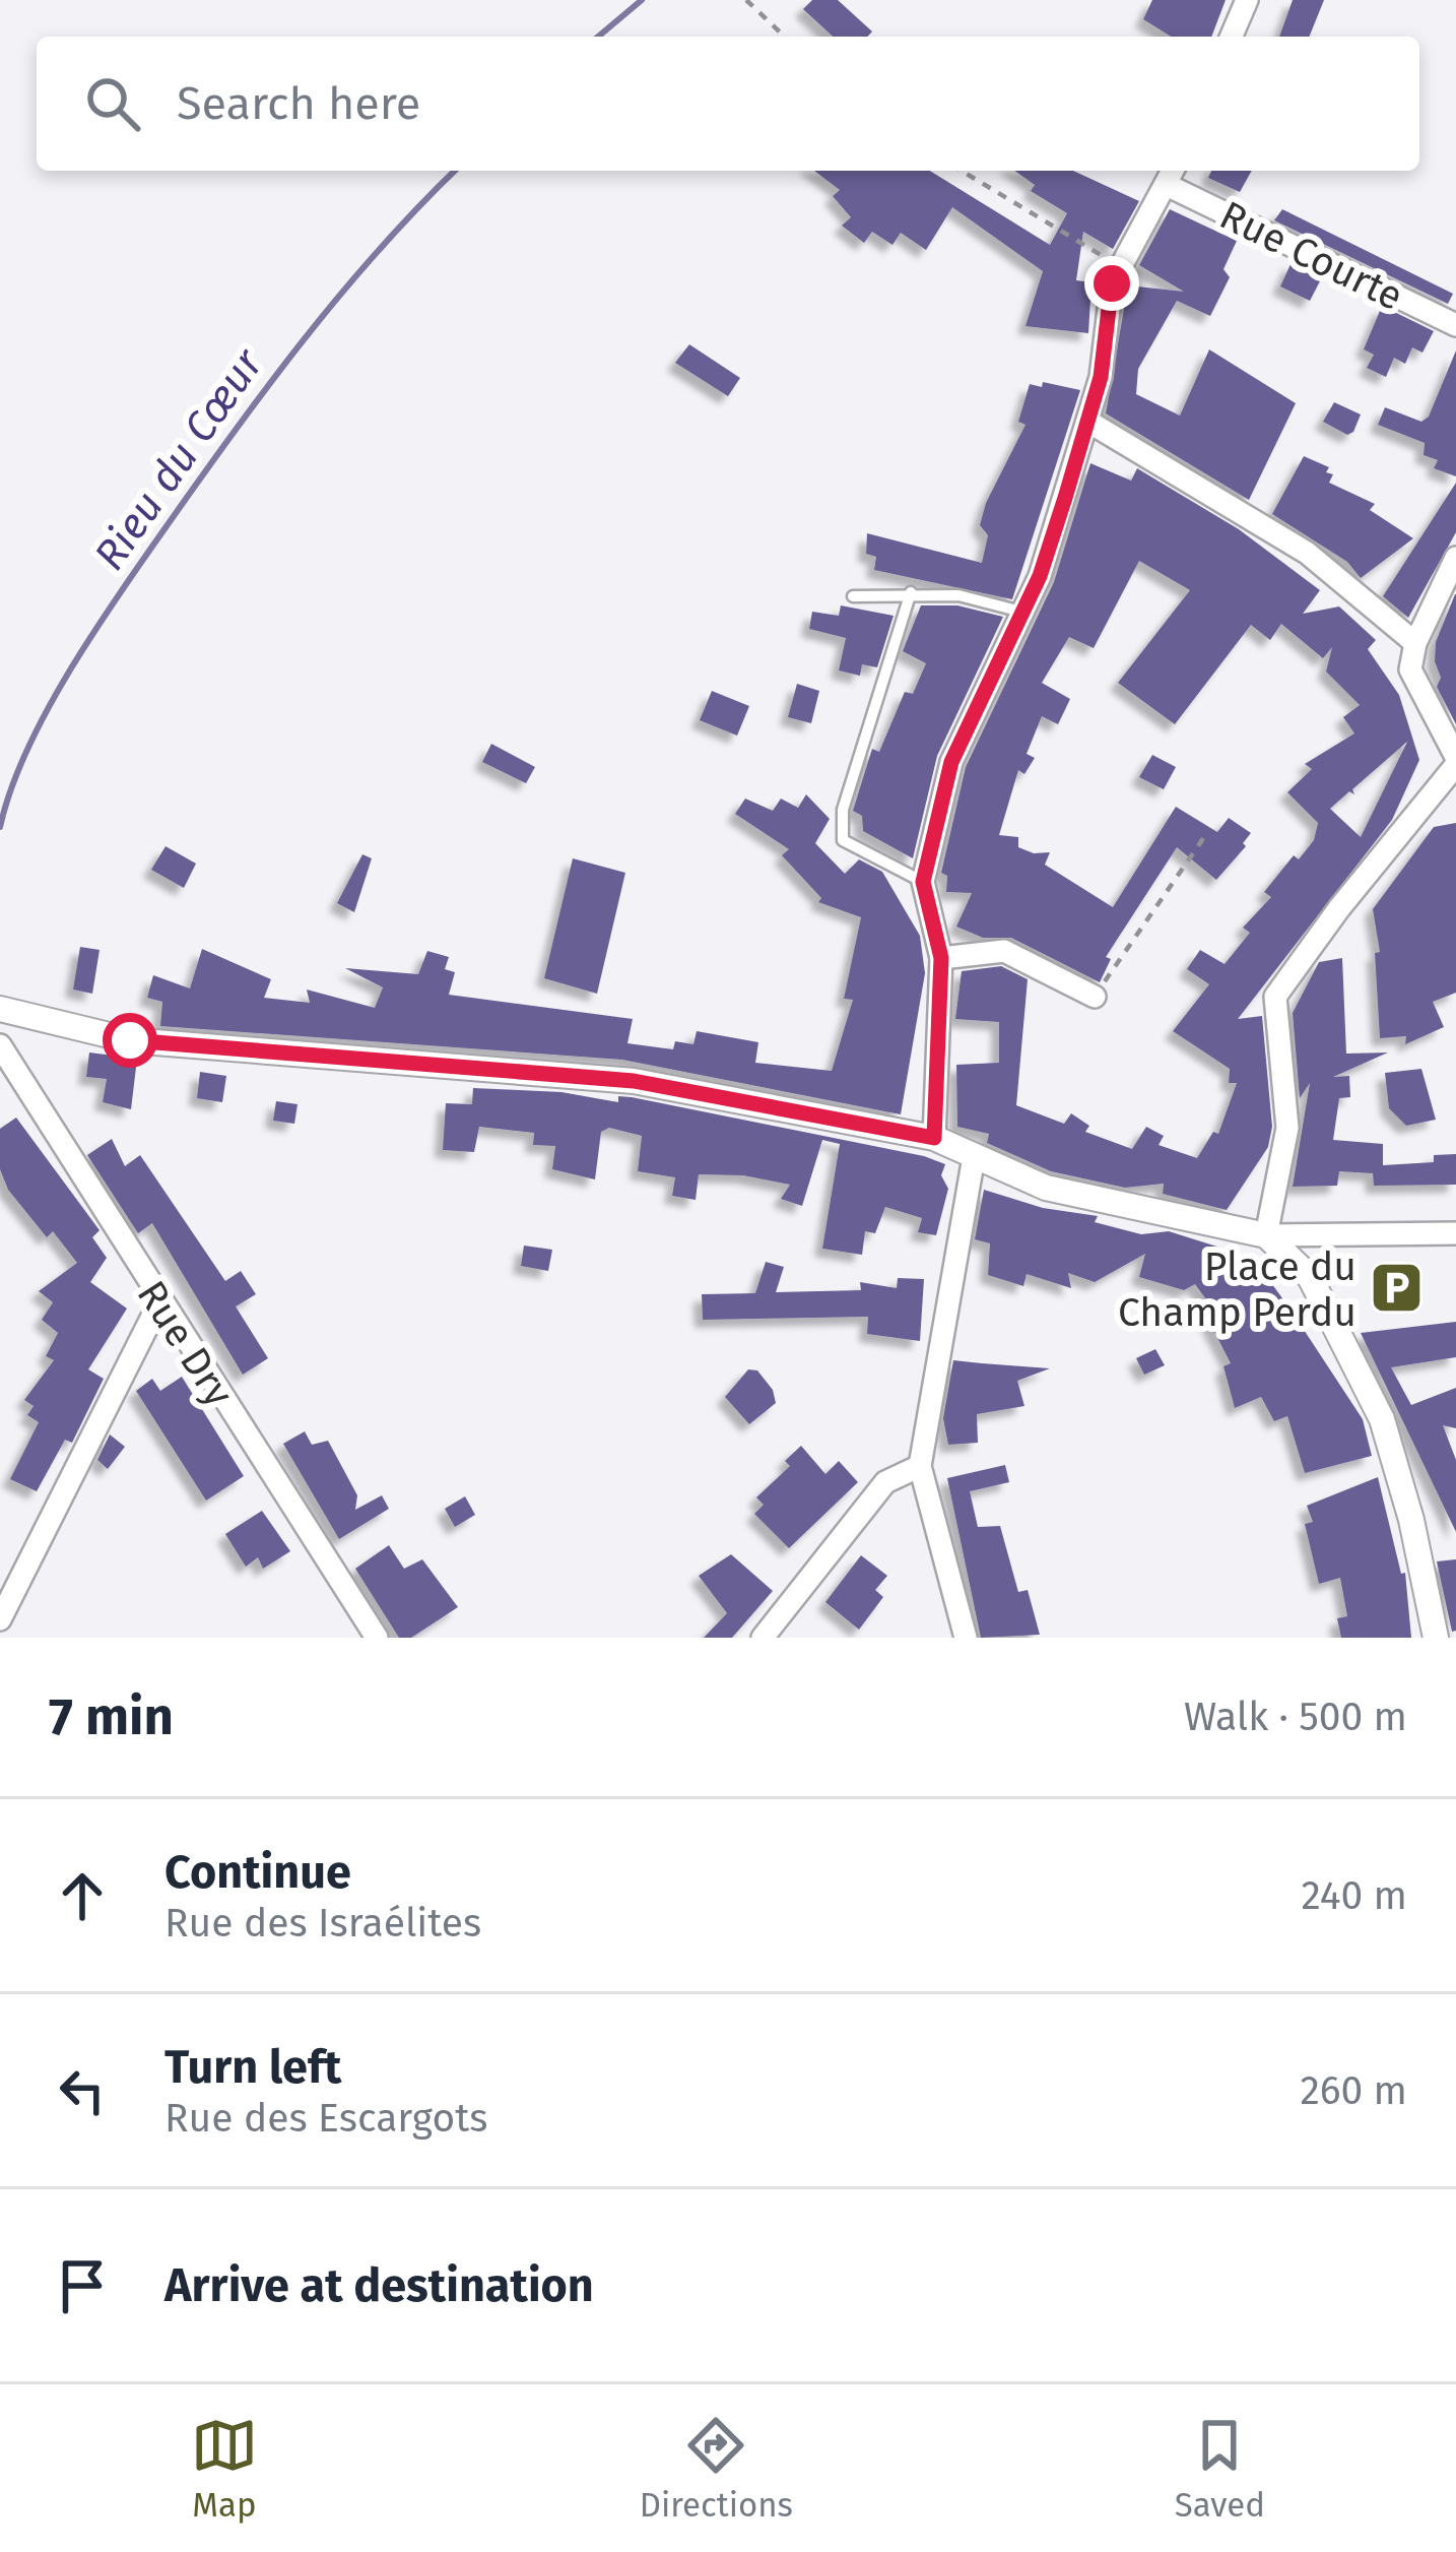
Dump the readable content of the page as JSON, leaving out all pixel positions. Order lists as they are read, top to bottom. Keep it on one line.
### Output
{"streets":{"street":["Rue Courte","Rue Dry"]},"water":["Rieu du Cœur"],"places":{"parking":["Place du Champ Perdu"]},"page":{"search":"Search here","heading":["7 min","Walk · 500 m"],"list":[["Continue","Rue des Israélites","240 m"],["Turn left","Rue des Escargots","260 m"],"Arrive at destination"],"nav":["Map","Directions","Saved"]}}
